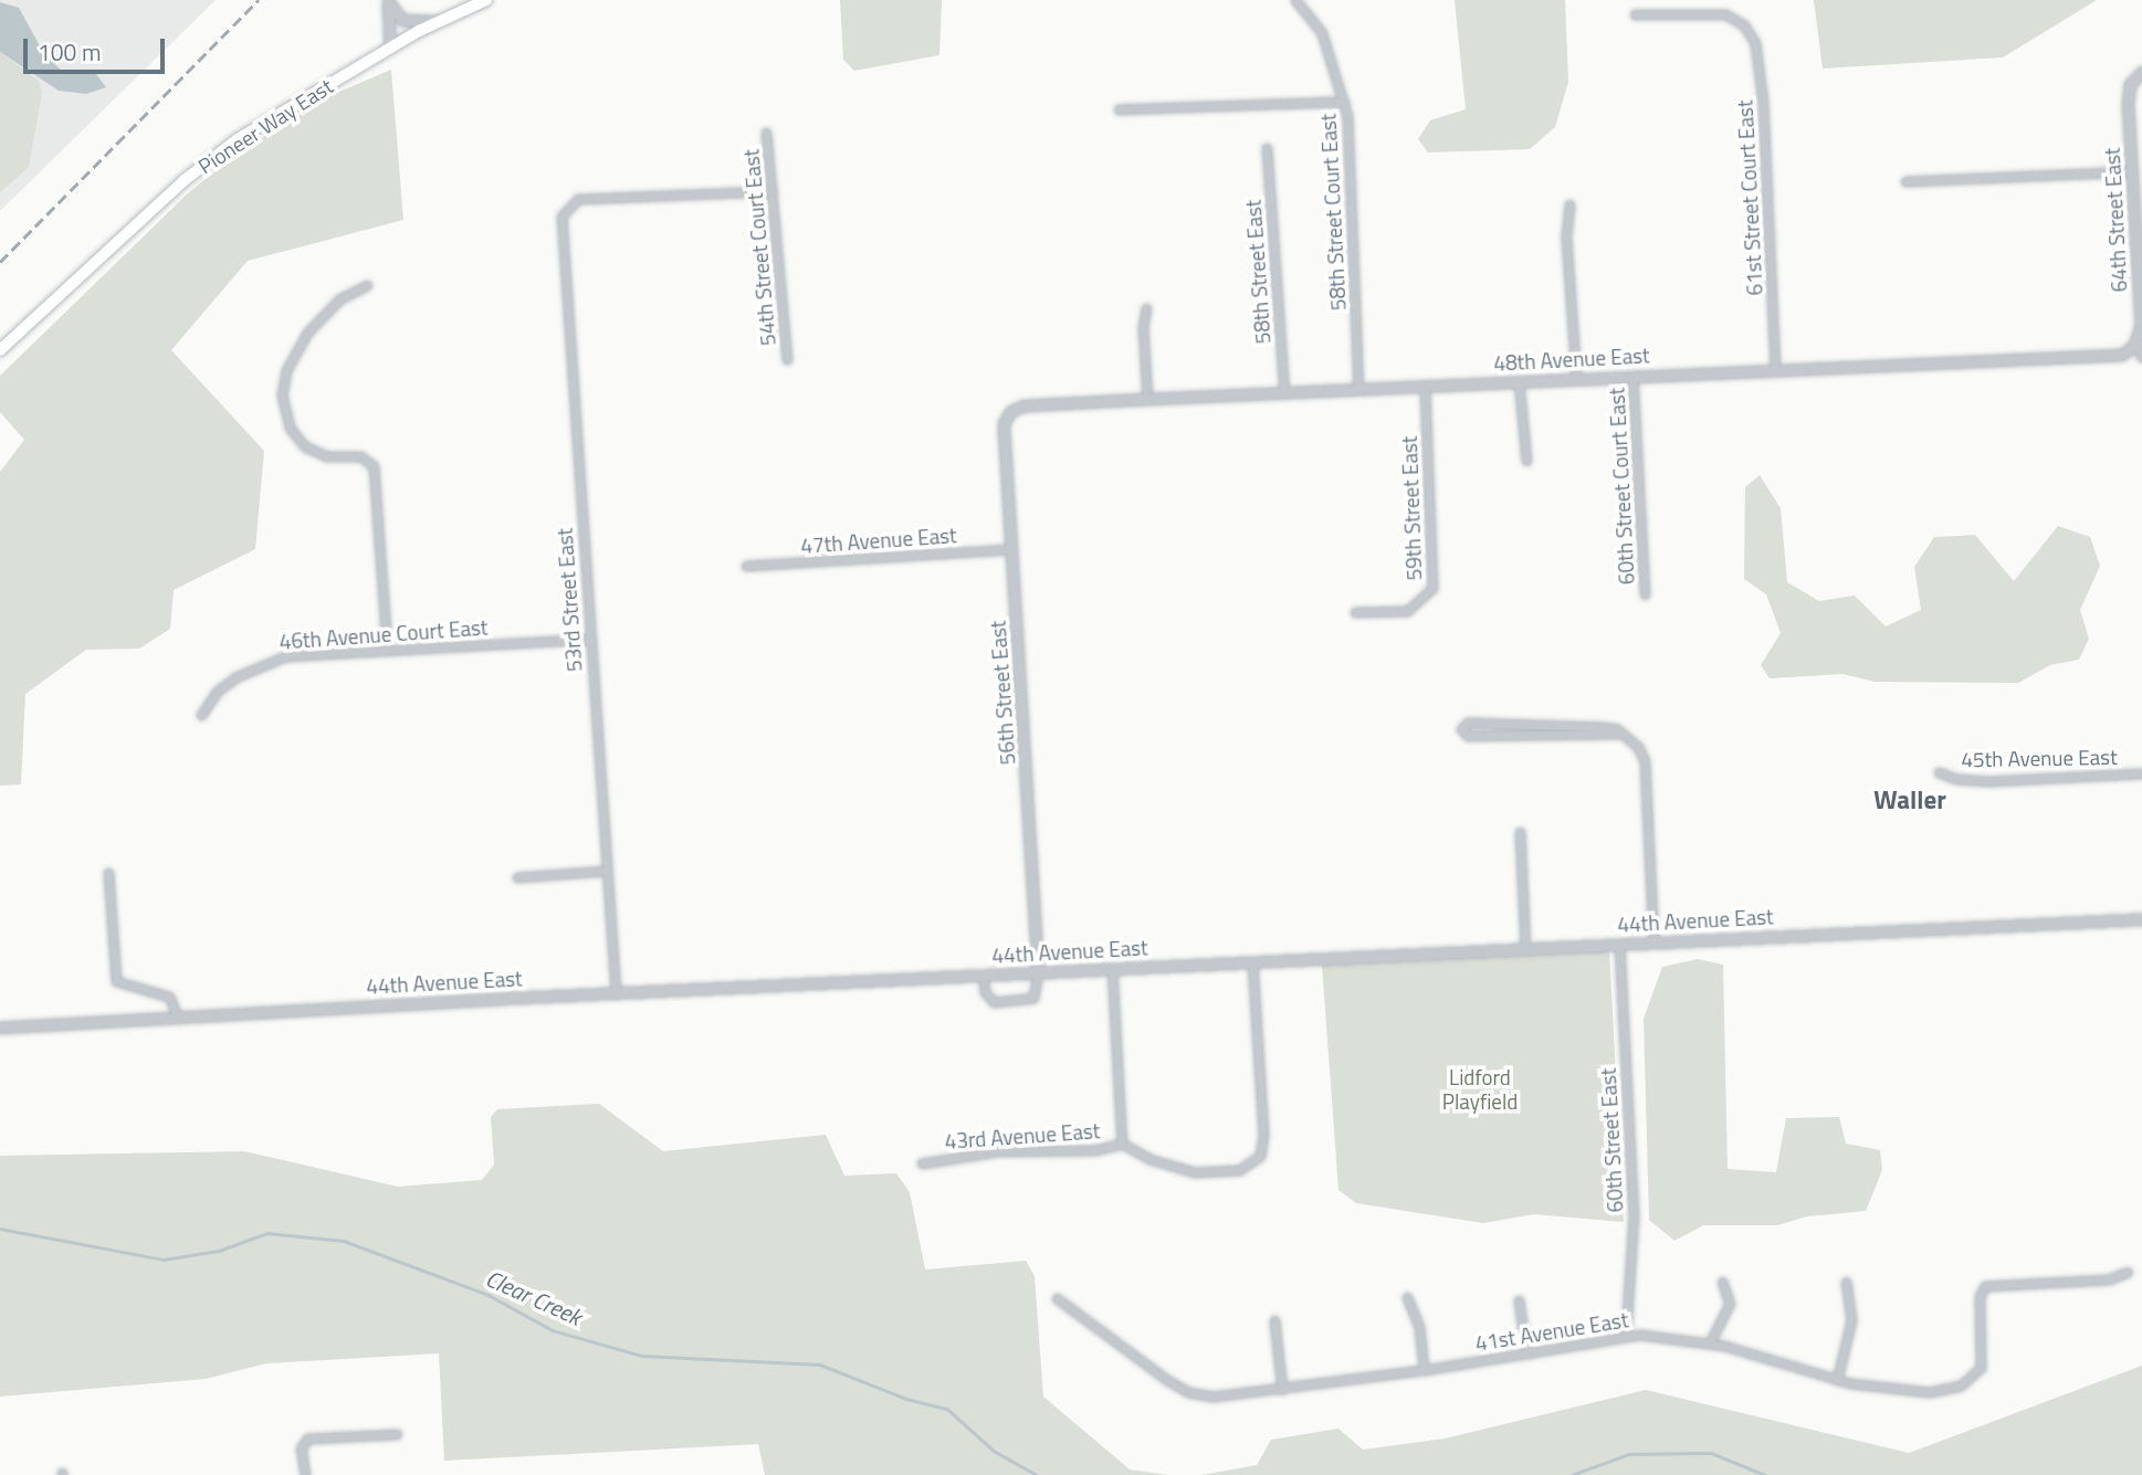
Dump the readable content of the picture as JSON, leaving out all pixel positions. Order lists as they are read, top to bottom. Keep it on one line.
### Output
{"streets":{"main road":["Pioneer Way East"],"street":["61st Street Court East","58th Street Court East","64th Street East","54th Street Court East","58th Street East","48th Avenue East","60th Street Court East","59th Street East","47th Avenue East","53rd Street East","46th Avenue Court East","56th Street East","45th Avenue East","44th Avenue East","43rd Avenue East","60th Street East","41st Avenue East"]},"crossings":[["61st Street Court East","48th Avenue East"],["58th Street Court East","48th Avenue East"],["64th Street East","48th Avenue East"],["54th Street Court East","53rd Street East"],["58th Street East","48th Avenue East"],["48th Avenue East","60th Street Court East"],["48th Avenue East","59th Street East"],["48th Avenue East","56th Street East"],["47th Avenue East","56th Street East"],["53rd Street East","46th Avenue Court East"],["53rd Street East","44th Avenue East"],["56th Street East","44th Avenue East"],["44th Avenue East","43rd Avenue East"],["44th Avenue East","60th Street East"],["60th Street East","41st Avenue East"]],"districts":["Waller"],"water":["Clear Creek"],"parks":["Lidford Playfield"],"scale_bar":"100 m"}
